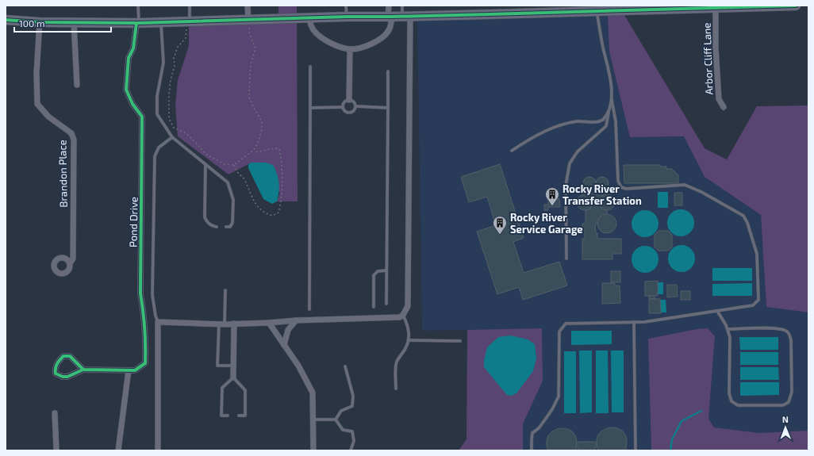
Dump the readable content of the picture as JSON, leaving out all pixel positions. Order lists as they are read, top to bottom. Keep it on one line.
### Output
{"streets":{"street":["Arbor Cliff Lane","Brandon Place","Pond Drive"]},"places":{"building":["Rocky River Transfer Station","Rocky River Service Garage"]},"scale_bar":"100 m","north":"top"}
